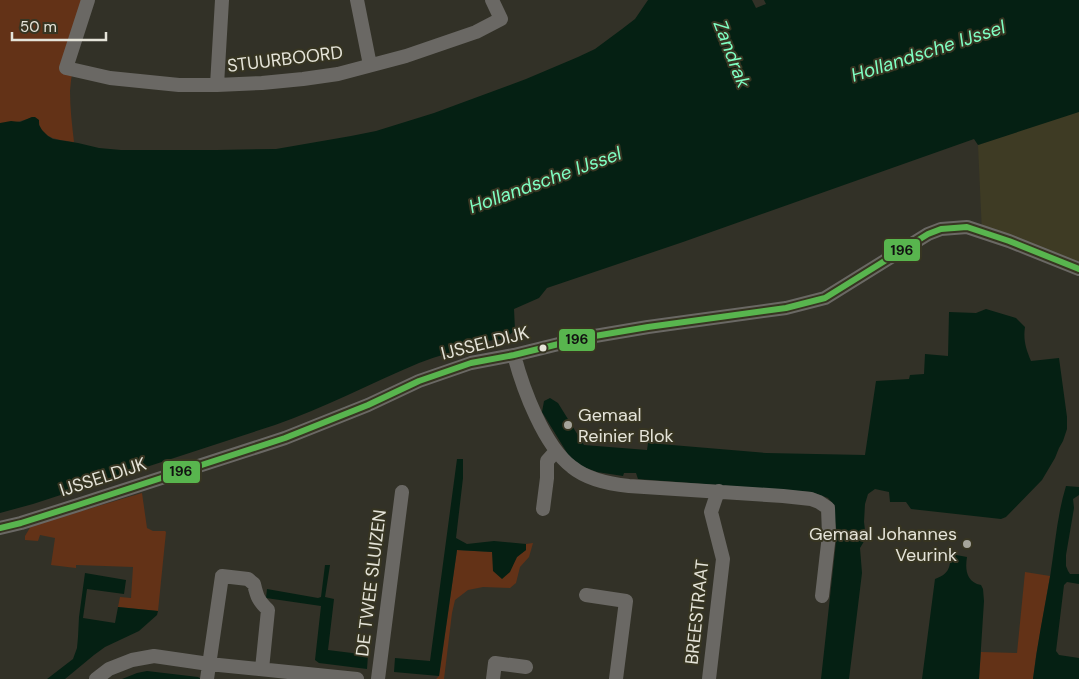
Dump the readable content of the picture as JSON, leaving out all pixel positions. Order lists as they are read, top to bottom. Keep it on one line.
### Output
{"streets":{"street":["STUURBOORD","IJSSELDIJK","DE TWEE SLUIZEN","BREESTRAAT"]},"water":["Hollandsche IJssel","Zandrak"],"places":["Gemaal Reinier Blok","Gemaal Johannes Veurink"],"lines":["transit line 196"],"scale_bar":"50 m"}
